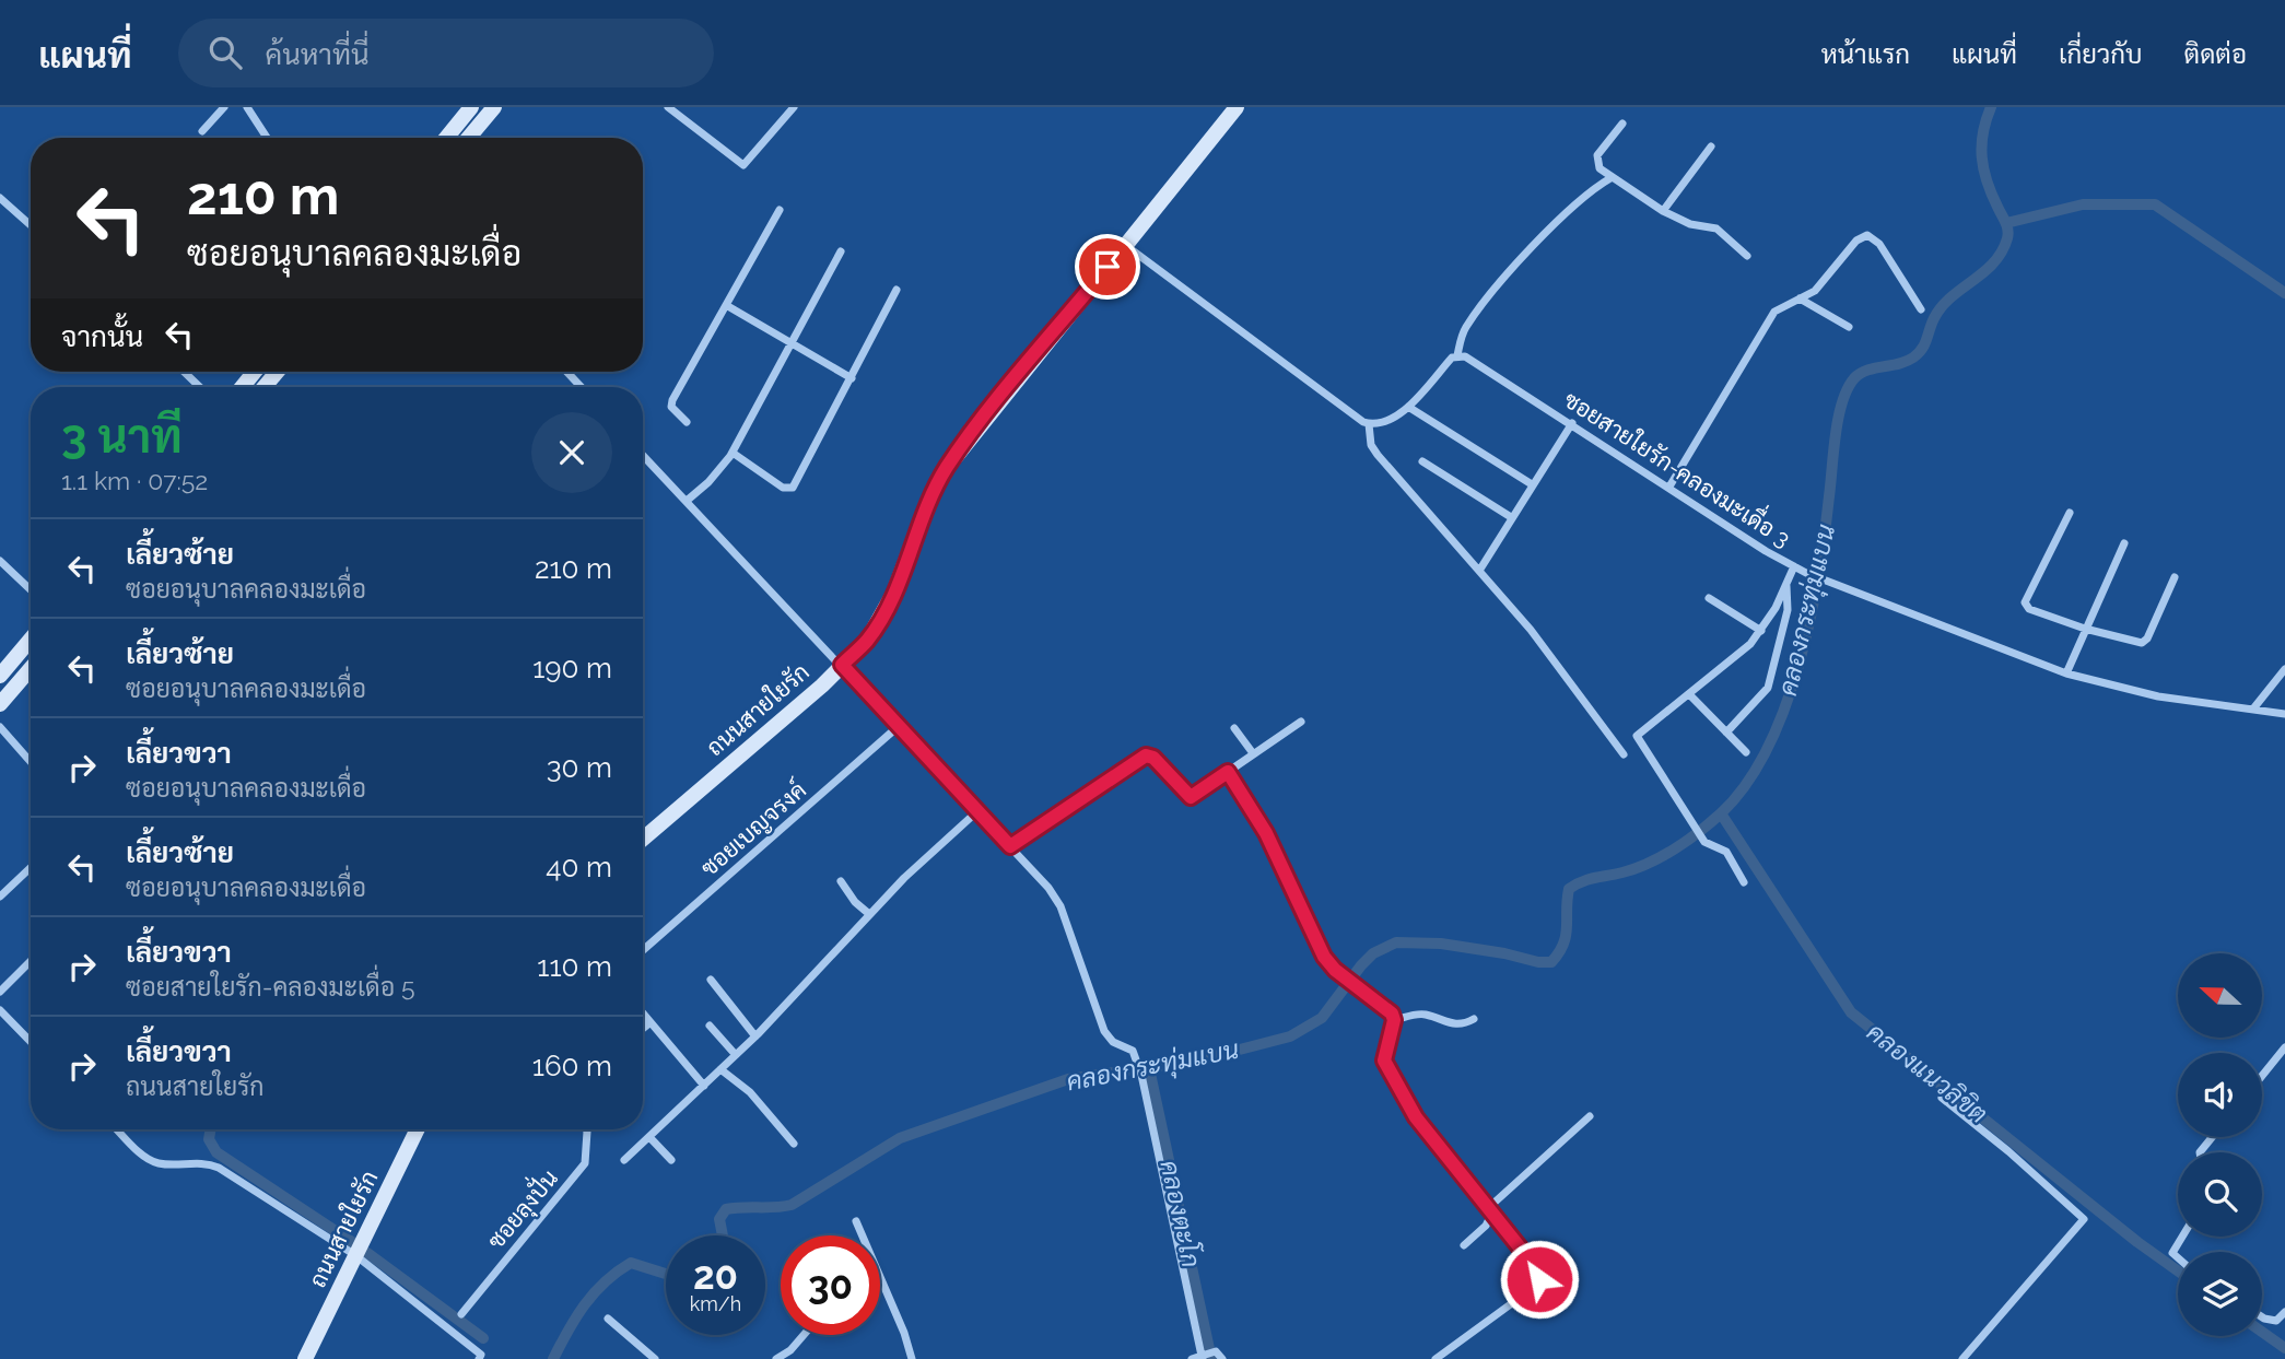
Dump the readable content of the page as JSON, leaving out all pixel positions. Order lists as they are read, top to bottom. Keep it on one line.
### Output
{"streets":{"street":["ซอยสายใยรัก-คลองมะเดื่อ 3","ถนนสายใยรัก","ซอยเบญจรงค์","ซอยลุงปั่น"]},"water":["คลองกระทุ่มแบน","คลองแนวลิขิต","คลองตะโก"],"north":"left","page":{"header":"แผนที่","search":"ค้นหาที่นี่","nav":["หน้าแรก","แผนที่","เกี่ยวกับ","ติดต่อ"],"turn":["210 m","ซอยอนุบาลคลองมะเดื่อ"],"then":"จากนั้น","heading":["3 นาที","1.1 km · 07:52"],"list":[{"name":"เลี้ยวซ้าย","note":"ซอยอนุบาลคลองมะเดื่อ","value":"210 m"},{"name":"เลี้ยวซ้าย","note":"ซอยอนุบาลคลองมะเดื่อ","value":"190 m"},{"name":"เลี้ยวขวา","note":"ซอยอนุบาลคลองมะเดื่อ","value":"30 m"},{"name":"เลี้ยวซ้าย","note":"ซอยอนุบาลคลองมะเดื่อ","value":"40 m"},{"name":"เลี้ยวขวา","note":"ซอยสายใยรัก-คลองมะเดื่อ 5","value":"110 m"},{"name":"เลี้ยวขวา","note":"ถนนสายใยรัก","value":"160 m"}],"speed":"20 km/h","limit":"30"}}
